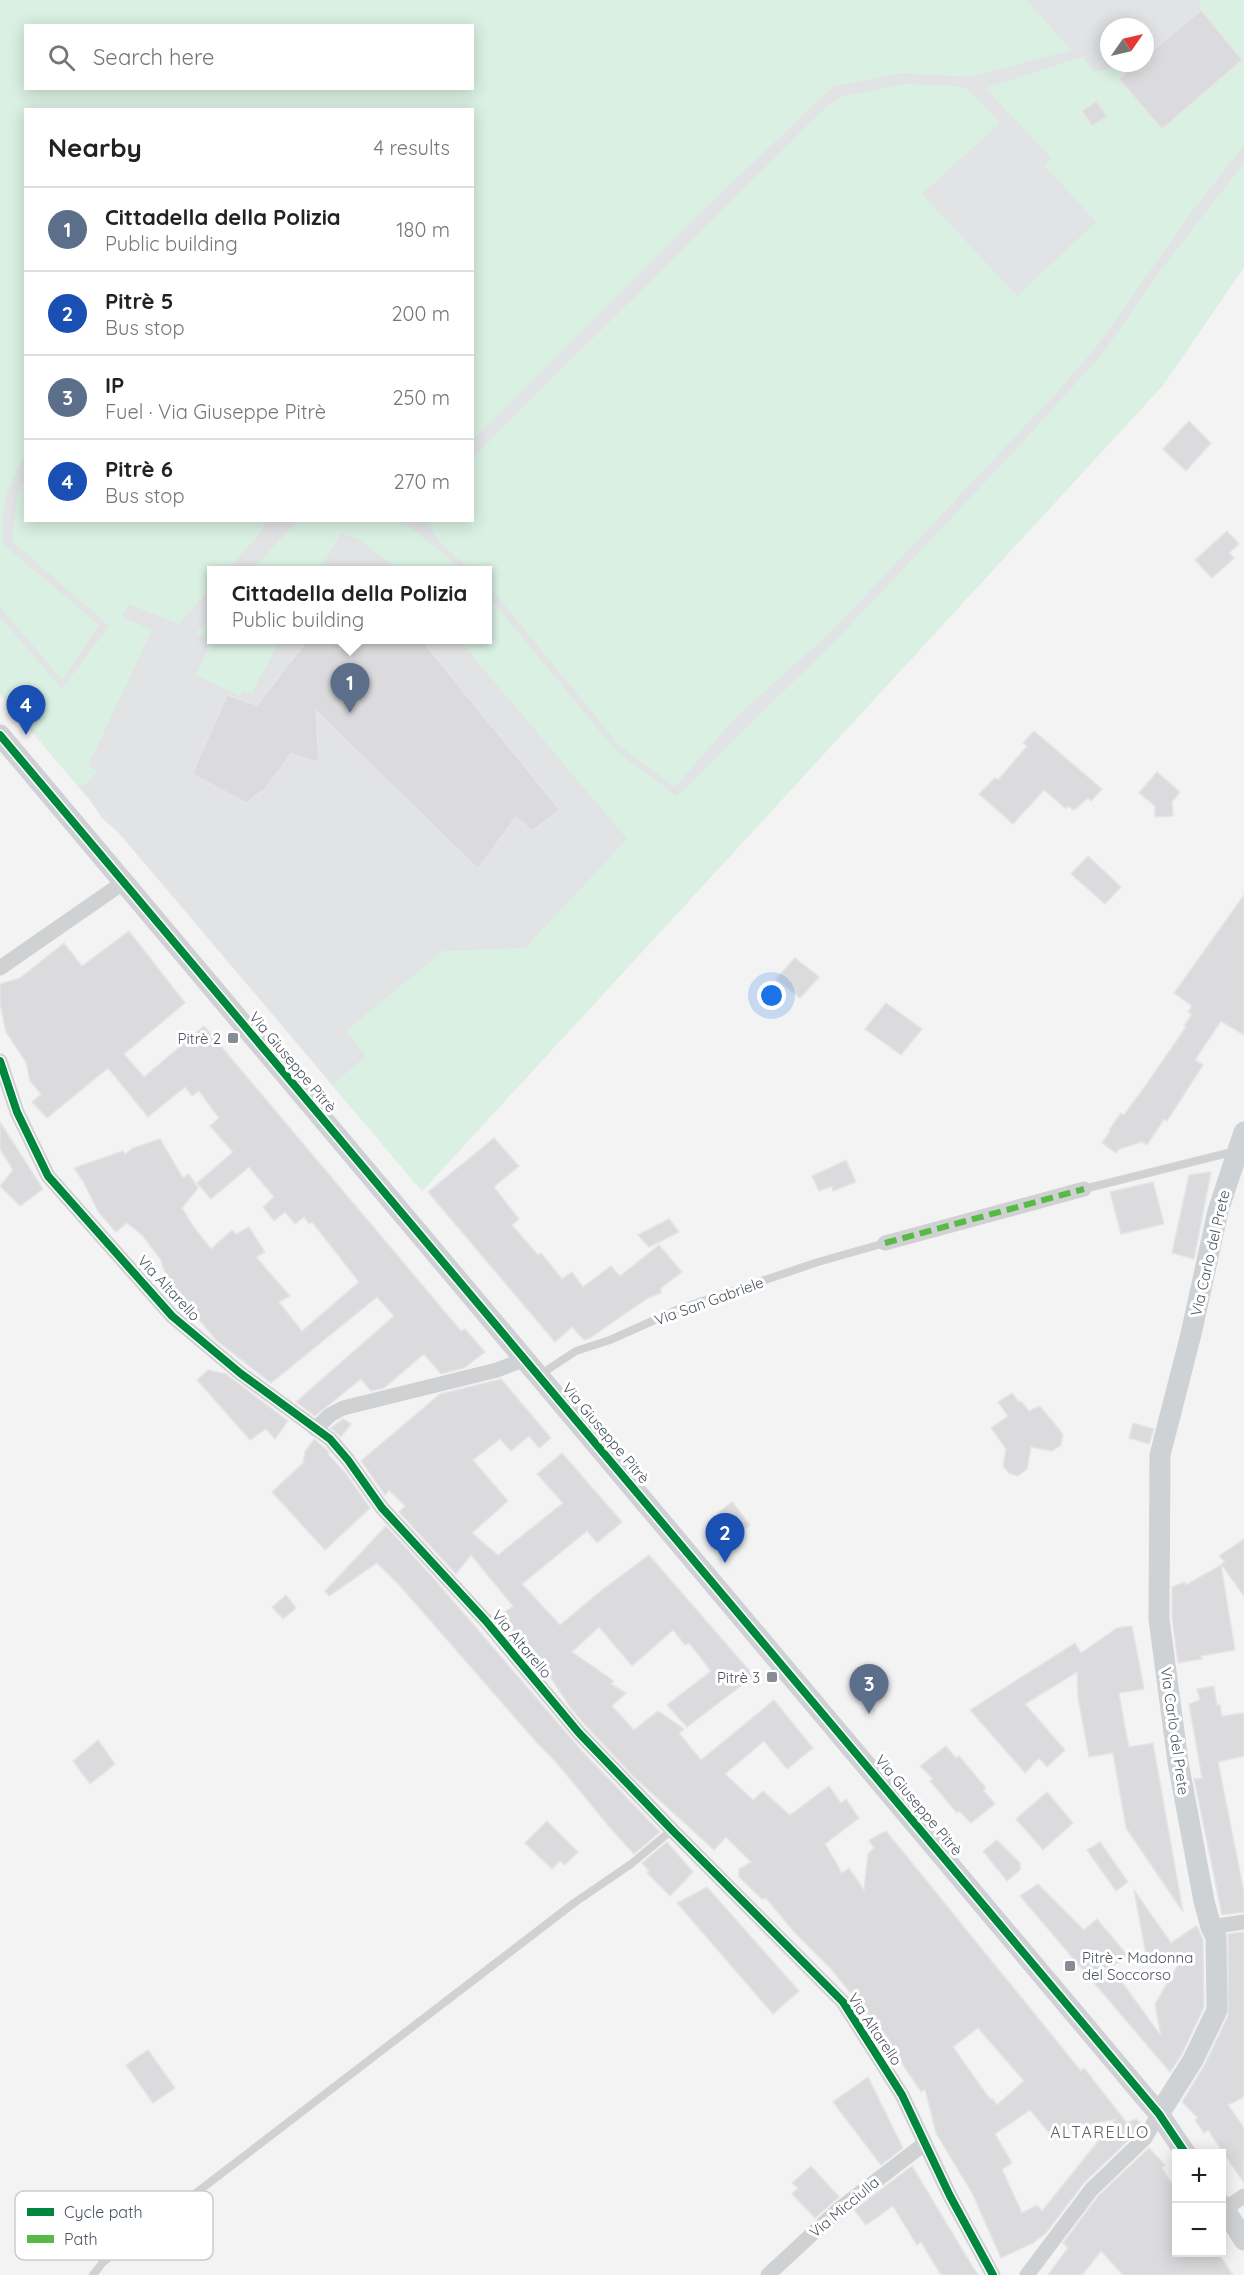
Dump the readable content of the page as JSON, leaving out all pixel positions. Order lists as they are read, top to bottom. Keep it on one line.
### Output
{"streets":{"street":["Via Giuseppe Pitrè","Via Carlo del Prete","Via Altarello","Via San Gabriele","Via Micciulla"]},"crossings":[["Via Giuseppe Pitrè","Via Carlo del Prete"],["Via Giuseppe Pitrè","Via San Gabriele"],["Via Altarello","Via San Gabriele"],["Via Altarello","Via Micciulla"]],"districts":["ALTARELLO"],"places":{"transit":["Pitrè 2","Pitrè 3","Pitrè - Madonna del Soccorso"]},"legend":["Cycle path","Path"],"north":"top right","page":{"search":"Search here","heading":["Nearby","4 results"],"list":[{"mark":"1","name":"Cittadella della Polizia","note":"Public building","value":"180 m"},{"mark":"2","name":"Pitrè 5","note":"Bus stop","value":"200 m"},{"mark":"3","name":"IP","note":"Fuel · Via Giuseppe Pitrè","value":"250 m"},{"mark":"4","name":"Pitrè 6","note":"Bus stop","value":"270 m"}],"popup":["Cittadella della Polizia","Public building"],"pins":["1","4","2","3"],"map_buttons":["+","−"]}}
